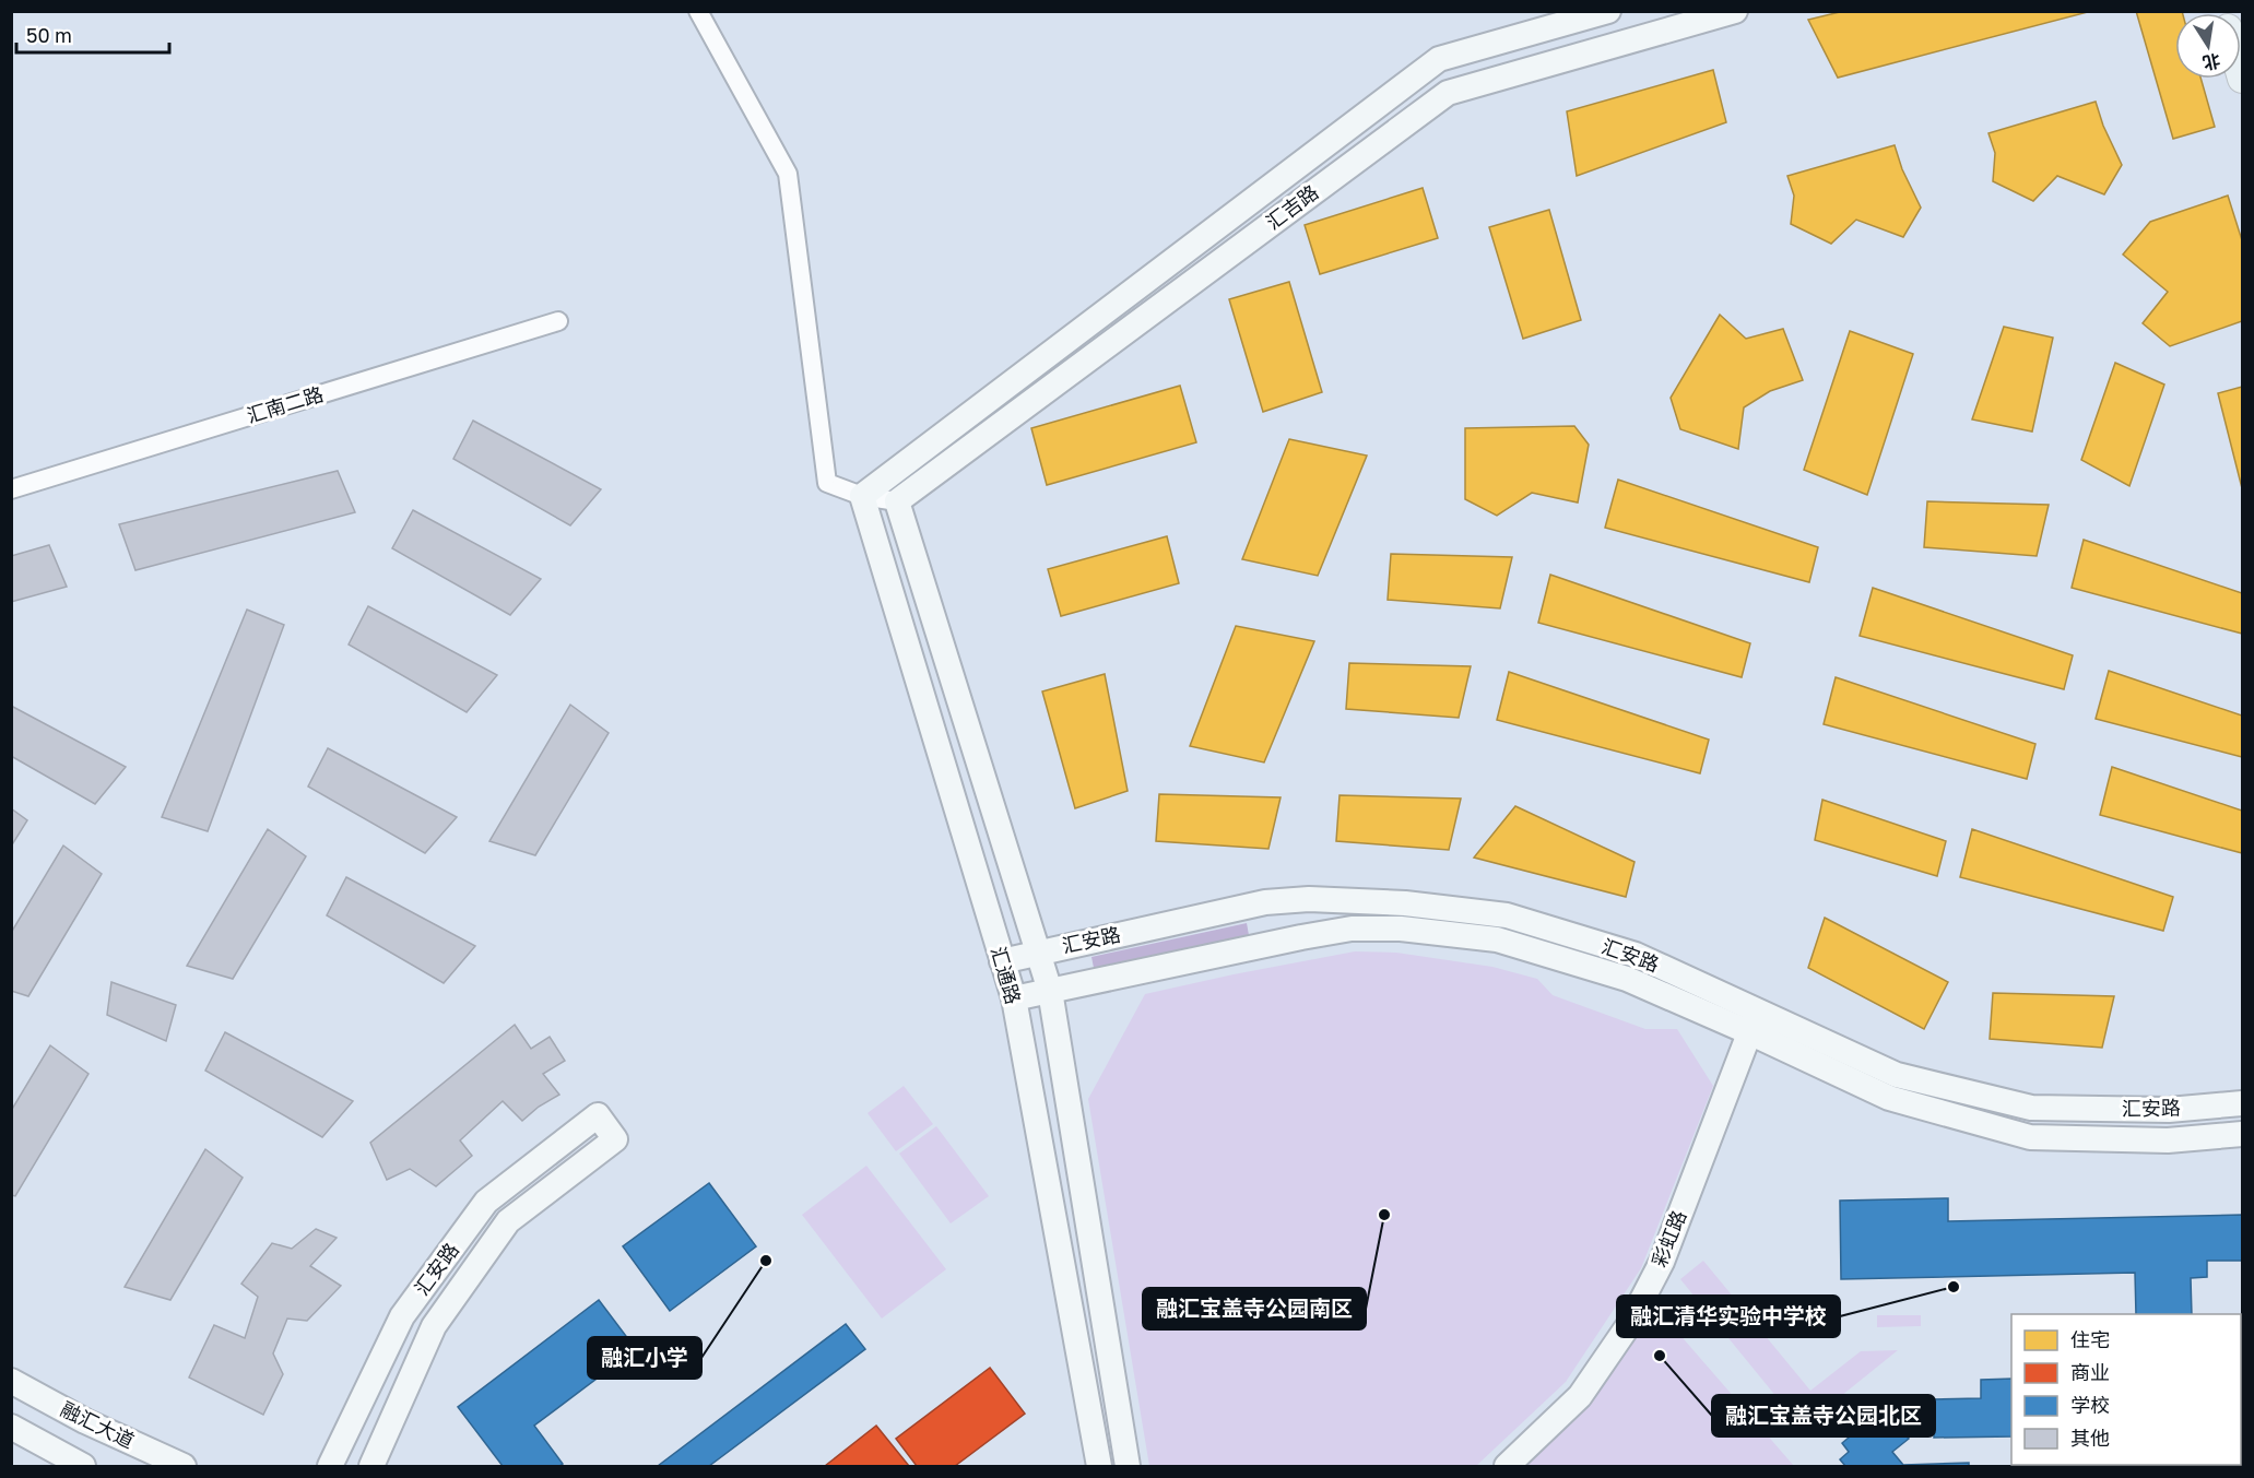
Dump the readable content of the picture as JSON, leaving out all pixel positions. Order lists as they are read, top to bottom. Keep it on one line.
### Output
{"streets":{"street":["汇吉路","汇南二路","汇安路","汇通路","彩虹路","融汇大道"]},"crossings":[["汇吉路","汇通路"],["汇安路","汇通路"],["汇安路","彩虹路"]],"places":["融汇宝盖寺公园南区","融汇小学","融汇清华实验中学校","融汇宝盖寺公园北区"],"legend":["住宅","商业","学校","其他"],"scale_bar":"50 m","north":"bottom"}
